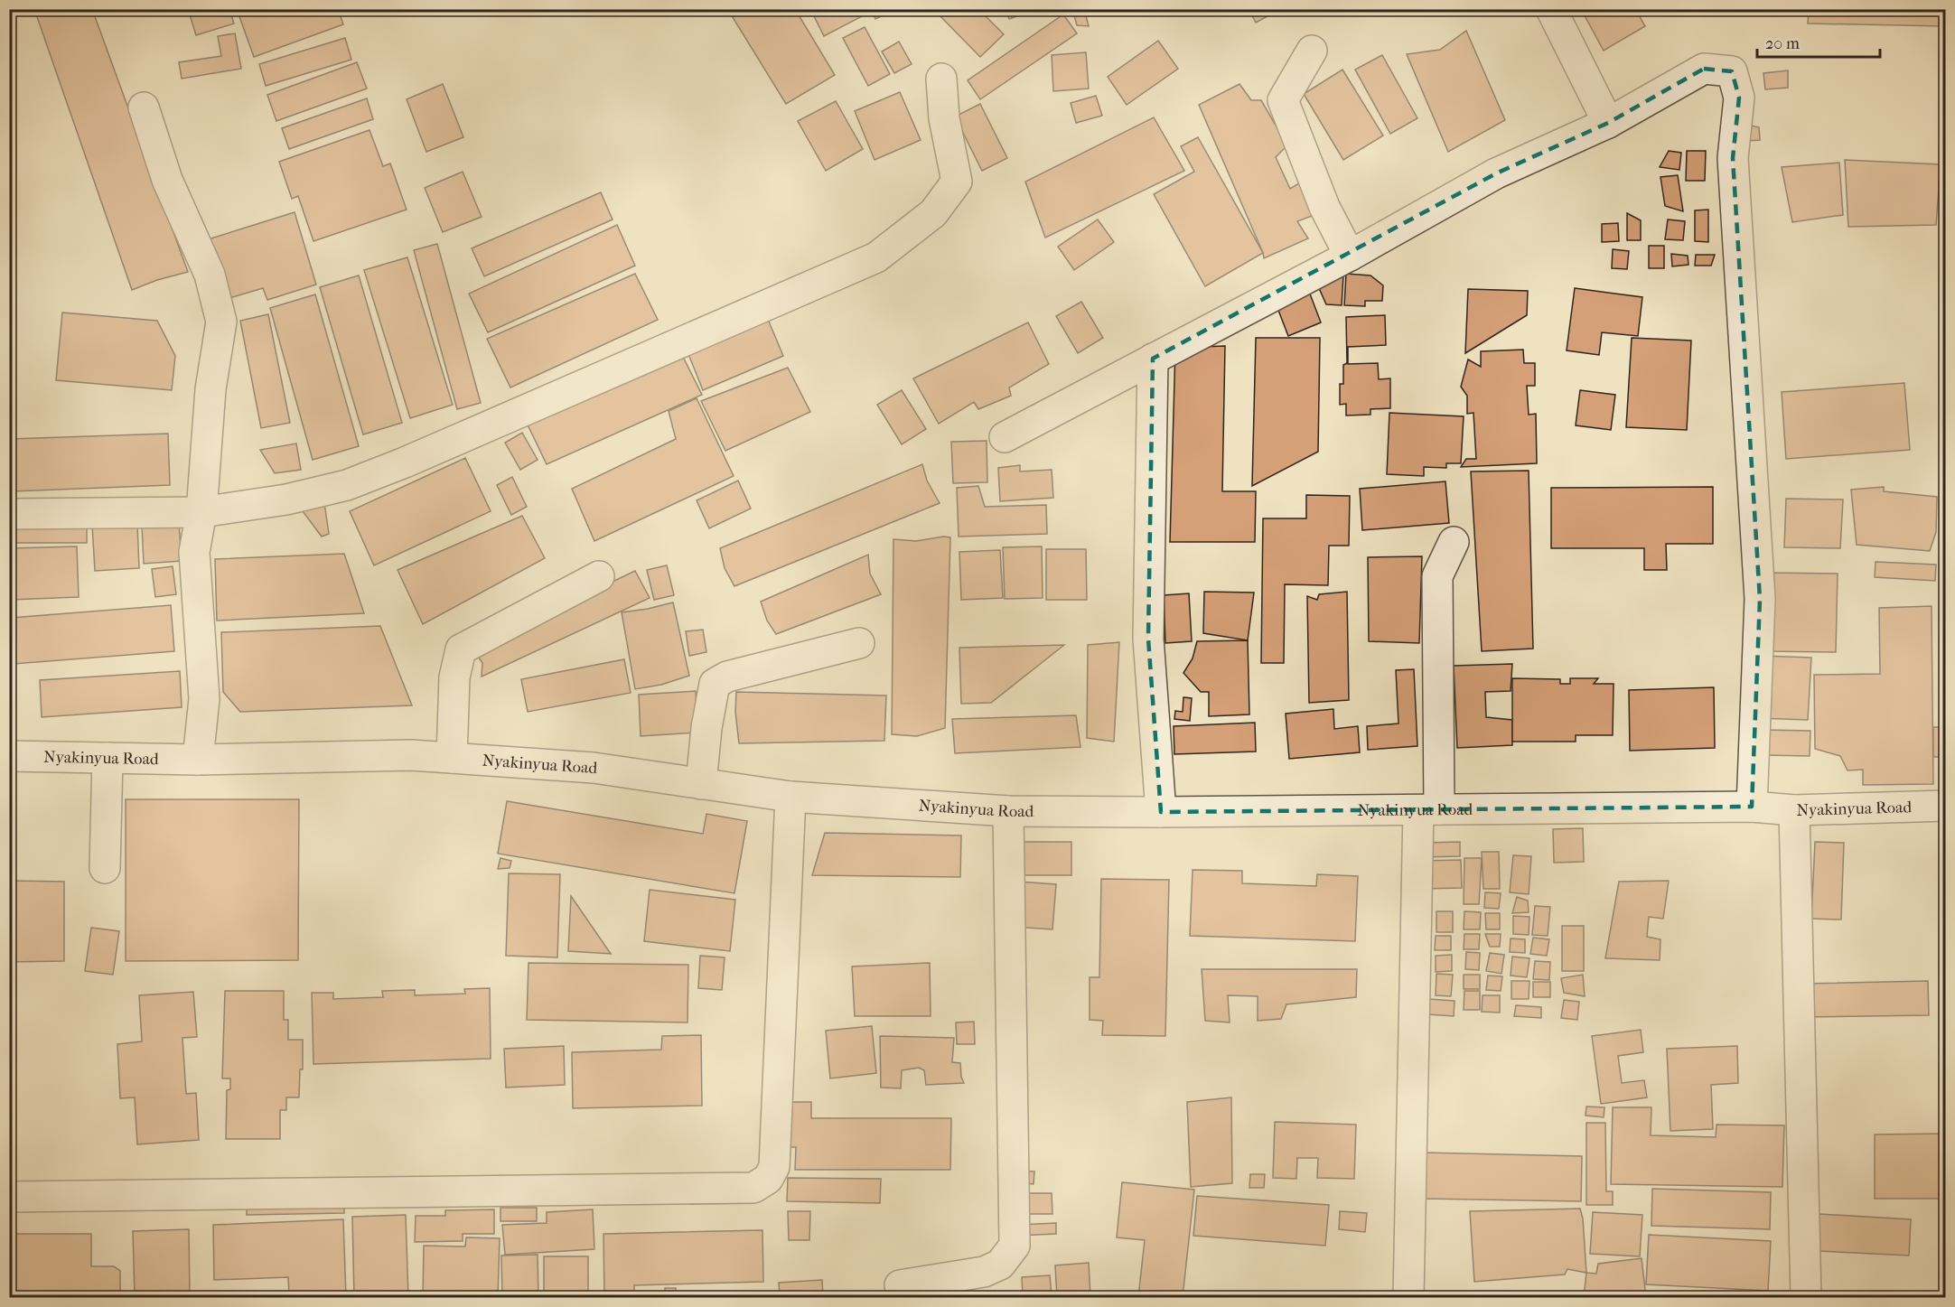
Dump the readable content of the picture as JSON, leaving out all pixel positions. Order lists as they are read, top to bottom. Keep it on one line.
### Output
{"streets":{"street":["Nyakinyua Road"]},"scale_bar":"20 m"}
